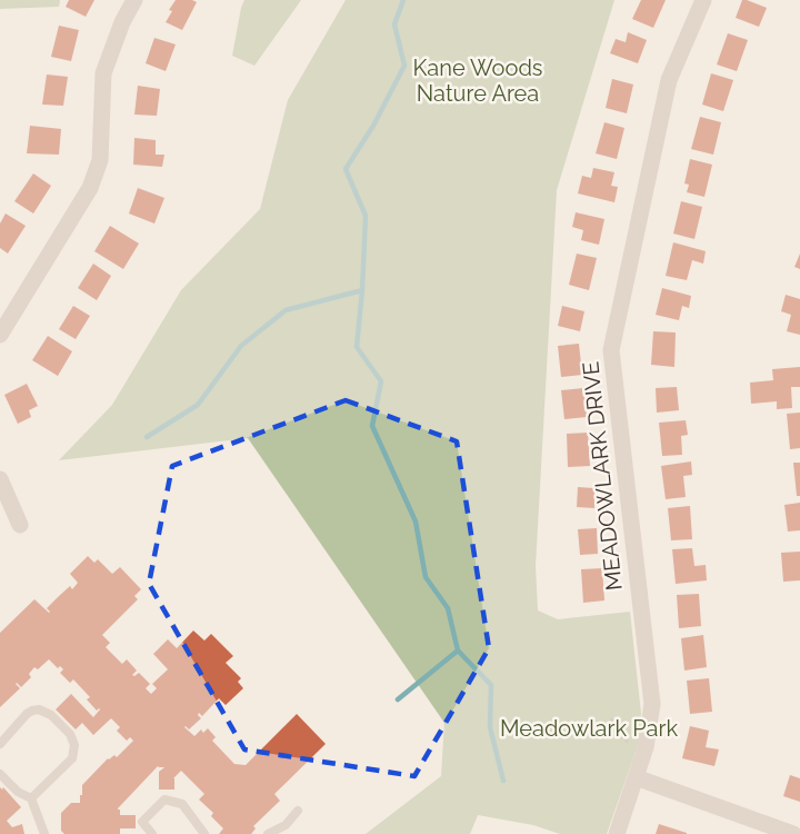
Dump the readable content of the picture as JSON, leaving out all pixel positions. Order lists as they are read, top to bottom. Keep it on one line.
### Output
{"streets":{"street":["MEADOWLARK DRIVE"]},"parks":["Kane Woods Nature Area","Meadowlark Park"]}
